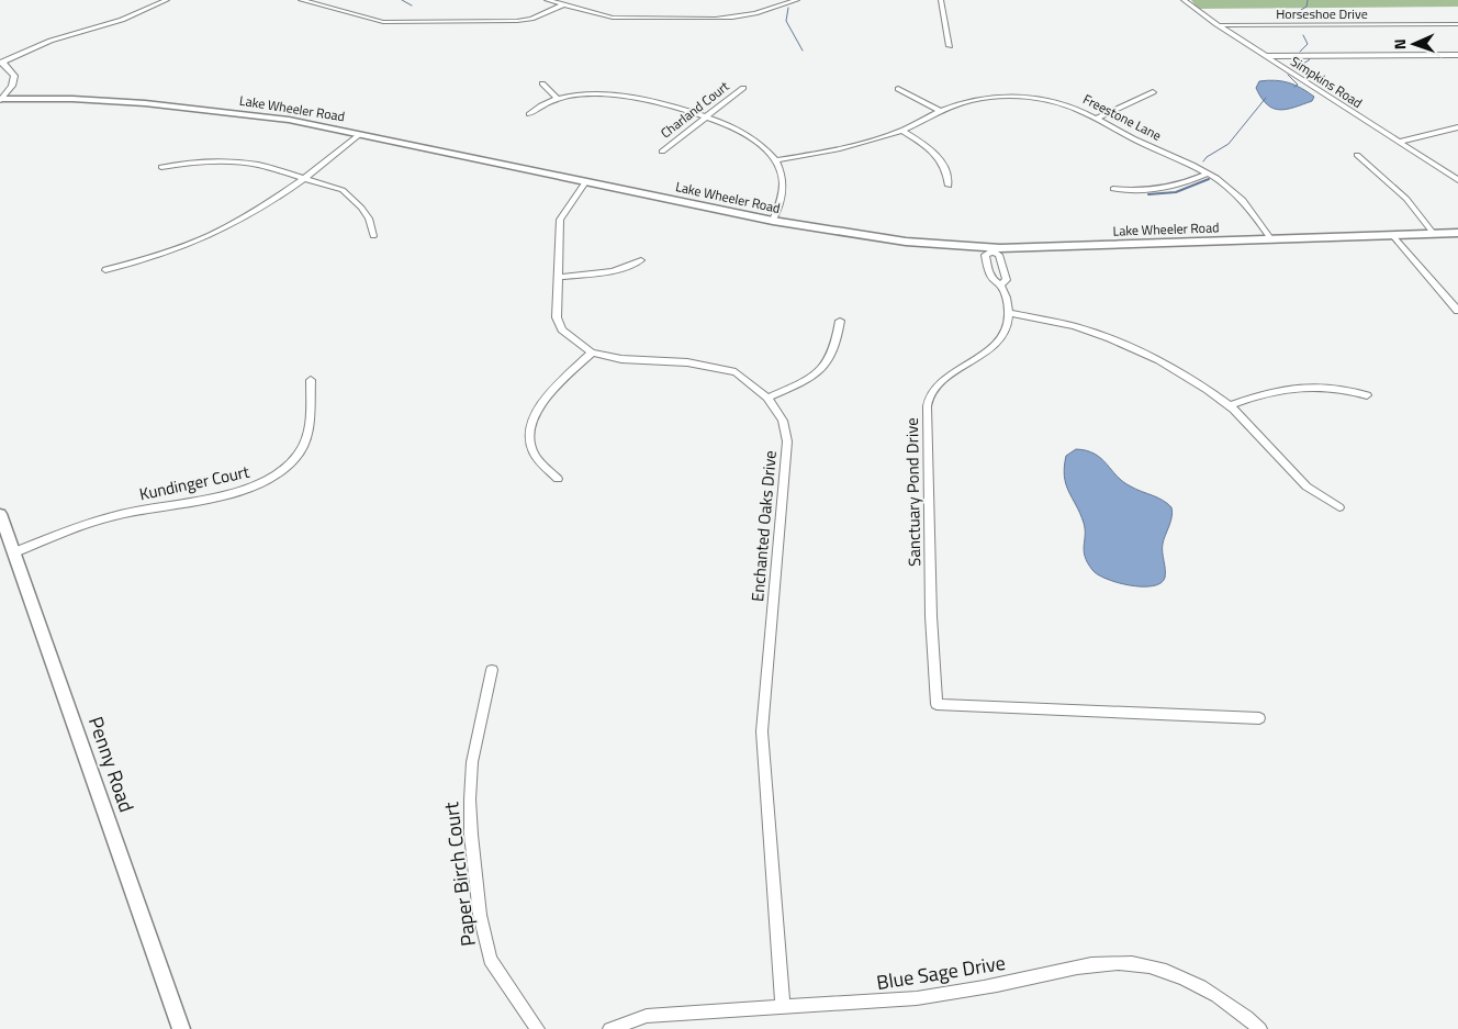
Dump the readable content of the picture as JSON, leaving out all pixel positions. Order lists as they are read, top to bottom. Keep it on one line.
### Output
{"streets":{"street":["Horseshoe Drive","Simpkins Road","Lake Wheeler Road","Charland Court","Freestone Lane","Kundinger Court","Sanctuary Pond Drive","Enchanted Oaks Drive","Penny Road","Paper Birch Court","Blue Sage Drive"]},"crossings":[["Horseshoe Drive","Simpkins Road"],["Lake Wheeler Road","Freestone Lane"],["Lake Wheeler Road","Enchanted Oaks Drive"],["Kundinger Court","Penny Road"],["Enchanted Oaks Drive","Blue Sage Drive"]],"north":"left"}
